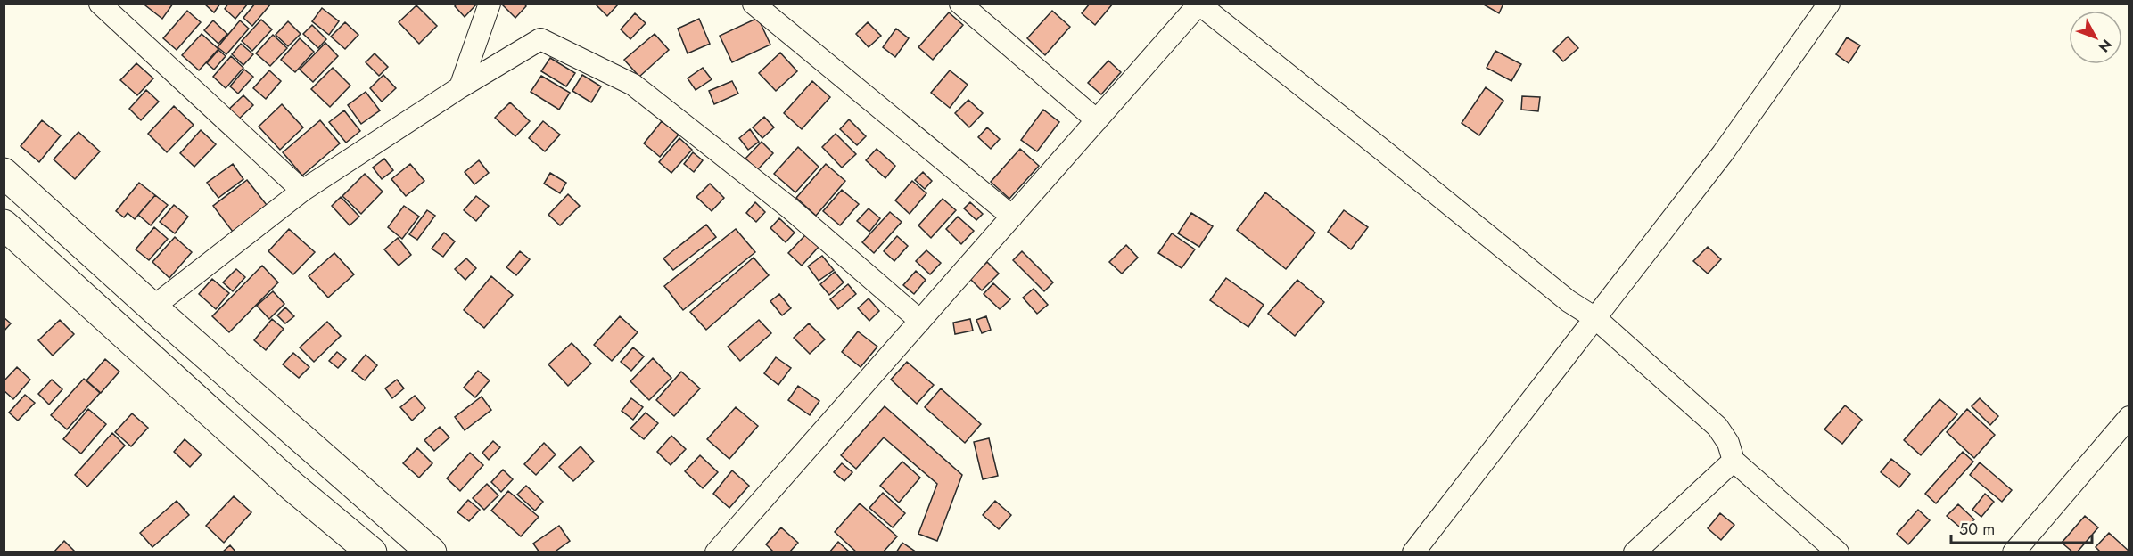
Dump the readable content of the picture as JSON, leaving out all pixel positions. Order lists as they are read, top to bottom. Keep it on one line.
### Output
{"scale_bar":"50 m","north":"bottom right"}
